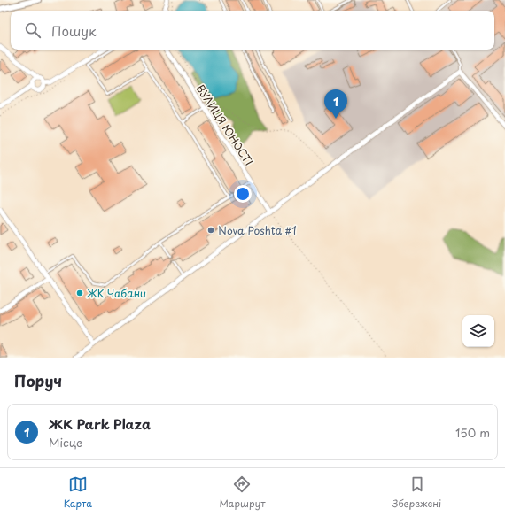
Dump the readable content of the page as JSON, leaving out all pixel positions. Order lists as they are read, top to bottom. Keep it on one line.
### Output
{"streets":{"street":["ВУЛИЦЯ ЮНОСТІ"]},"places":["Nova Poshta #1","ЖК Чабани"],"page":{"search":"Пошук","pins":"1","heading":"Поруч","list":[{"mark":"1","name":"ЖК Park Plaza","note":"Місце","value":"150 m"}],"nav":["Карта","Маршрут","Збережені"]}}
